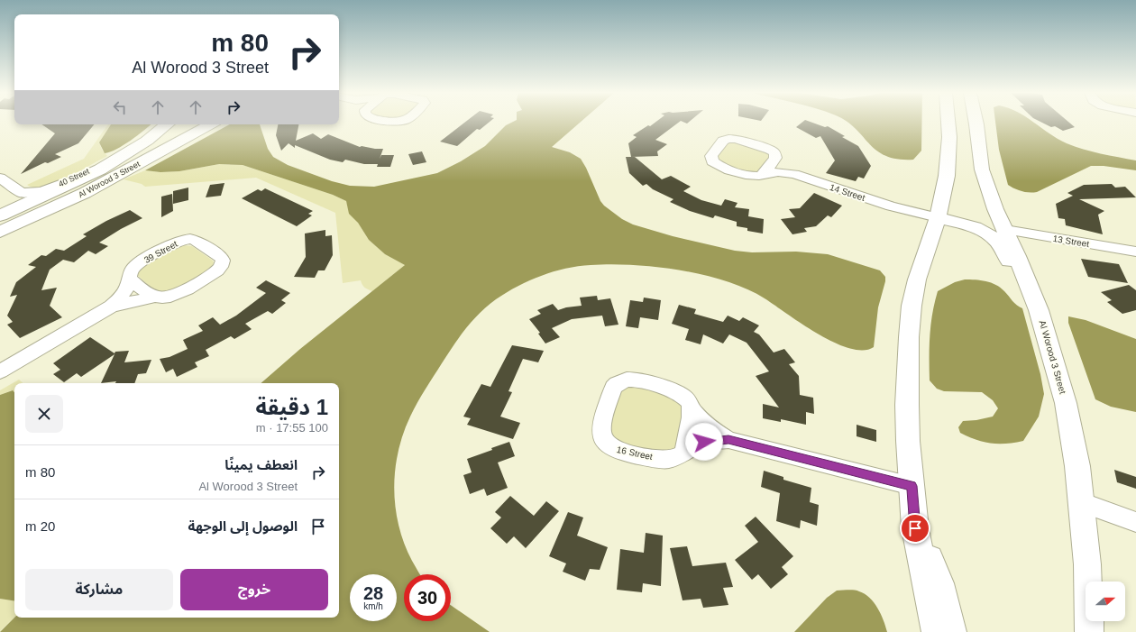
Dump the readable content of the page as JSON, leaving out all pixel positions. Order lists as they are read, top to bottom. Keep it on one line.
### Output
{"streets":{"street":["40 Street","Al Worood 3 Street","14 Street","13 Street","39 Street","16 Street"]},"crossings":[["40 Street","Al Worood 3 Street"],["Al Worood 3 Street","13 Street"]],"north":"right","page":{"turn":["80 m","Al Worood 3 Street"],"heading":["1 دقيقة","100 m · 17:55"],"list":[{"name":"انعطف يمينًا","note":"Al Worood 3 Street","value":"80 m"},{"name":"الوصول إلى الوجهة","value":"20 m"}],"buttons":["خروج","مشاركة"],"speed":"28 km/h","limit":"30"}}
